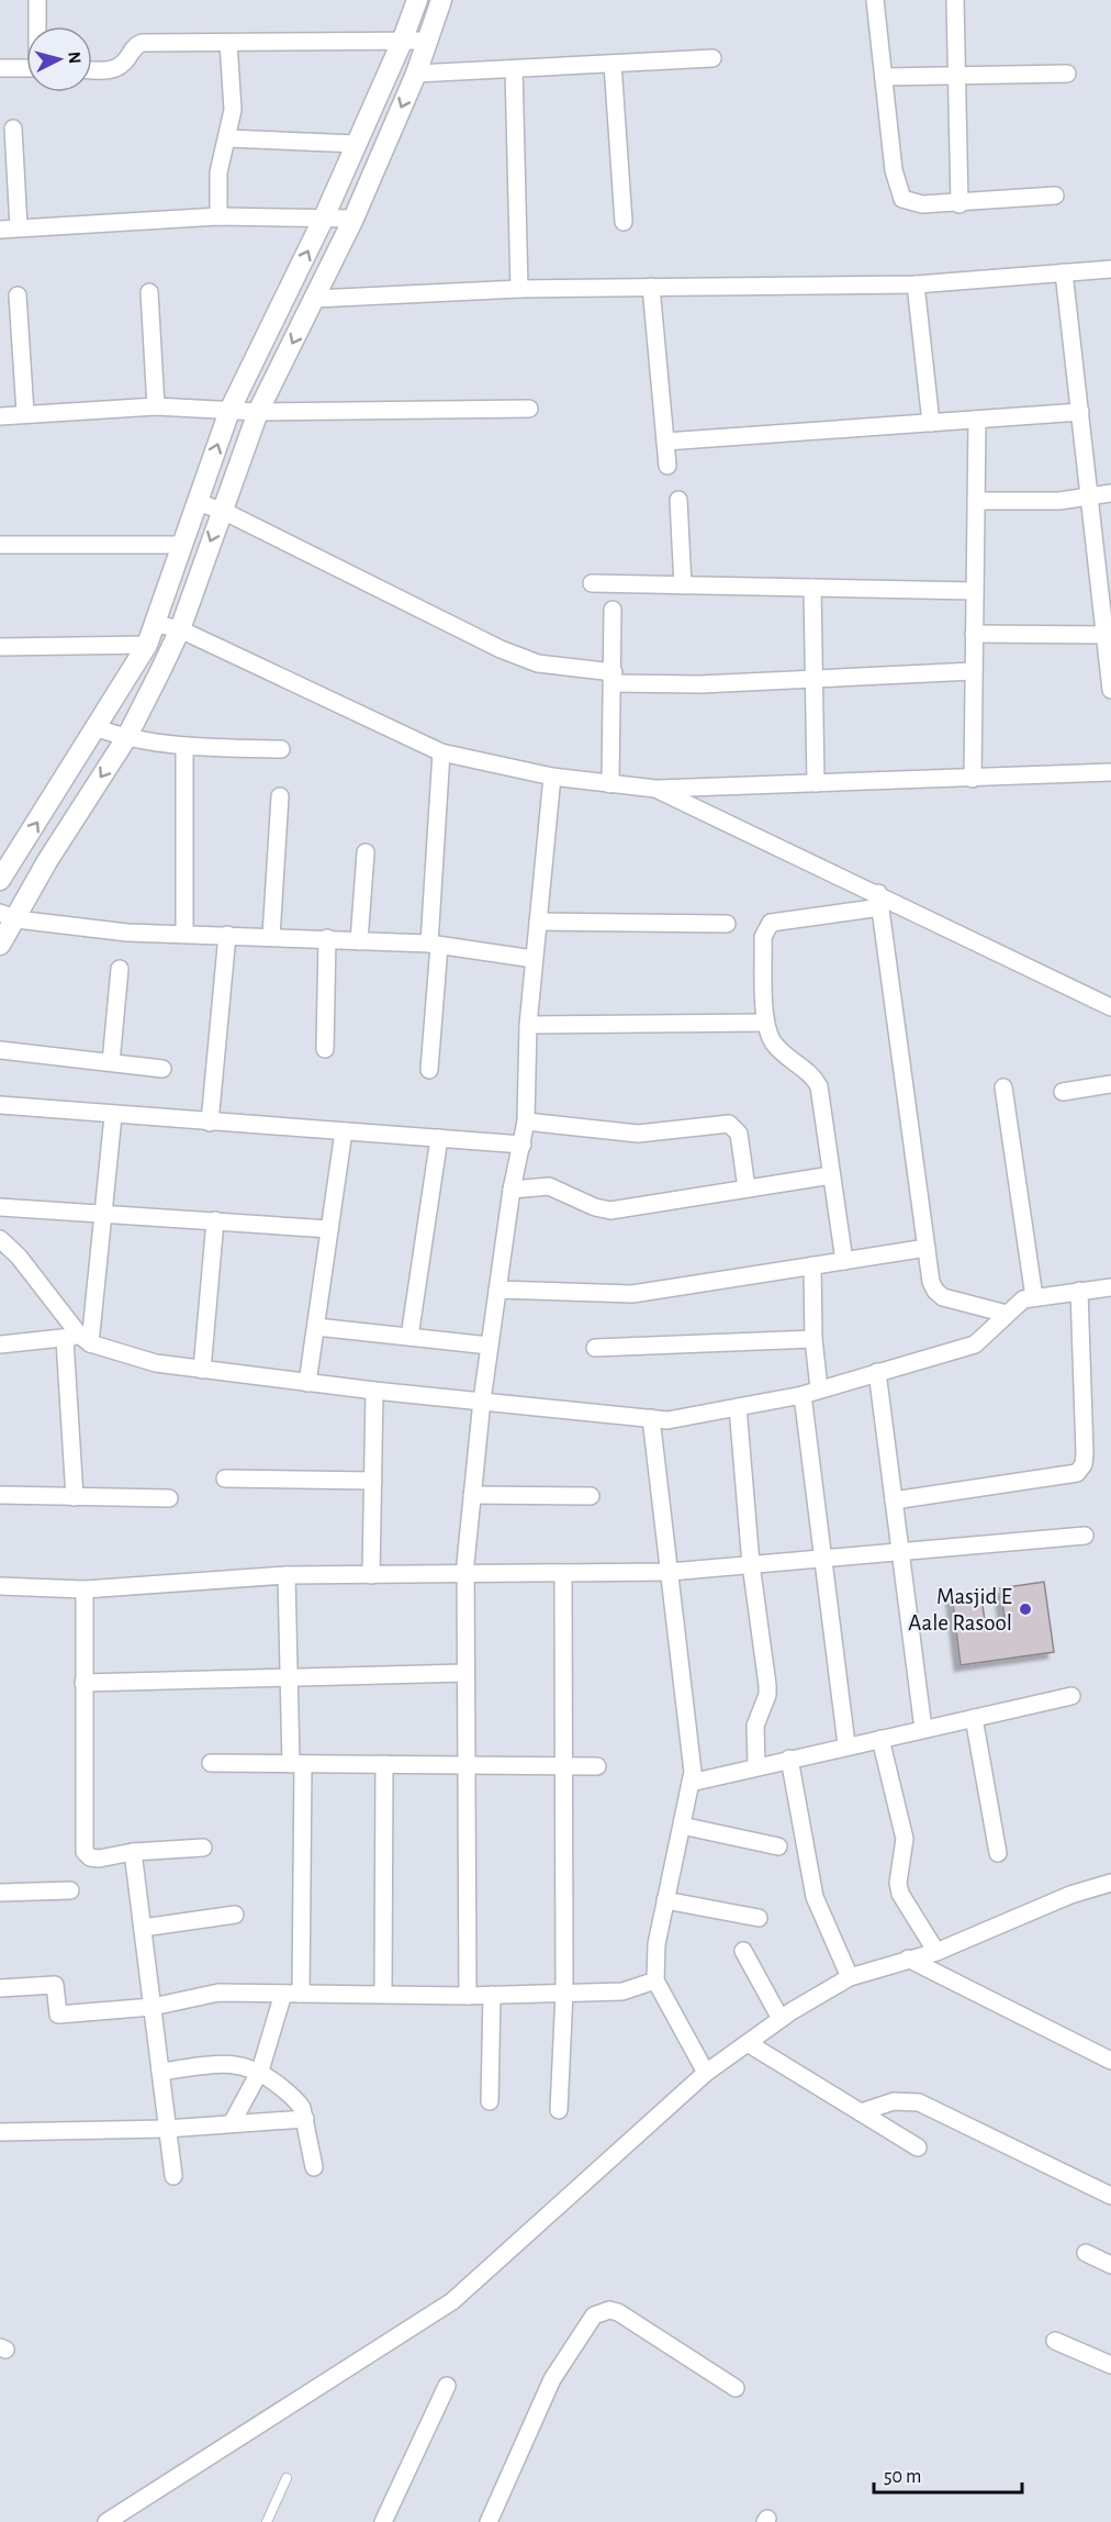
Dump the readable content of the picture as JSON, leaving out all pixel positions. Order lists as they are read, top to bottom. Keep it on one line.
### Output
{"places":["Masjid E Aale Rasool"],"scale_bar":"50 m","north":"right"}
